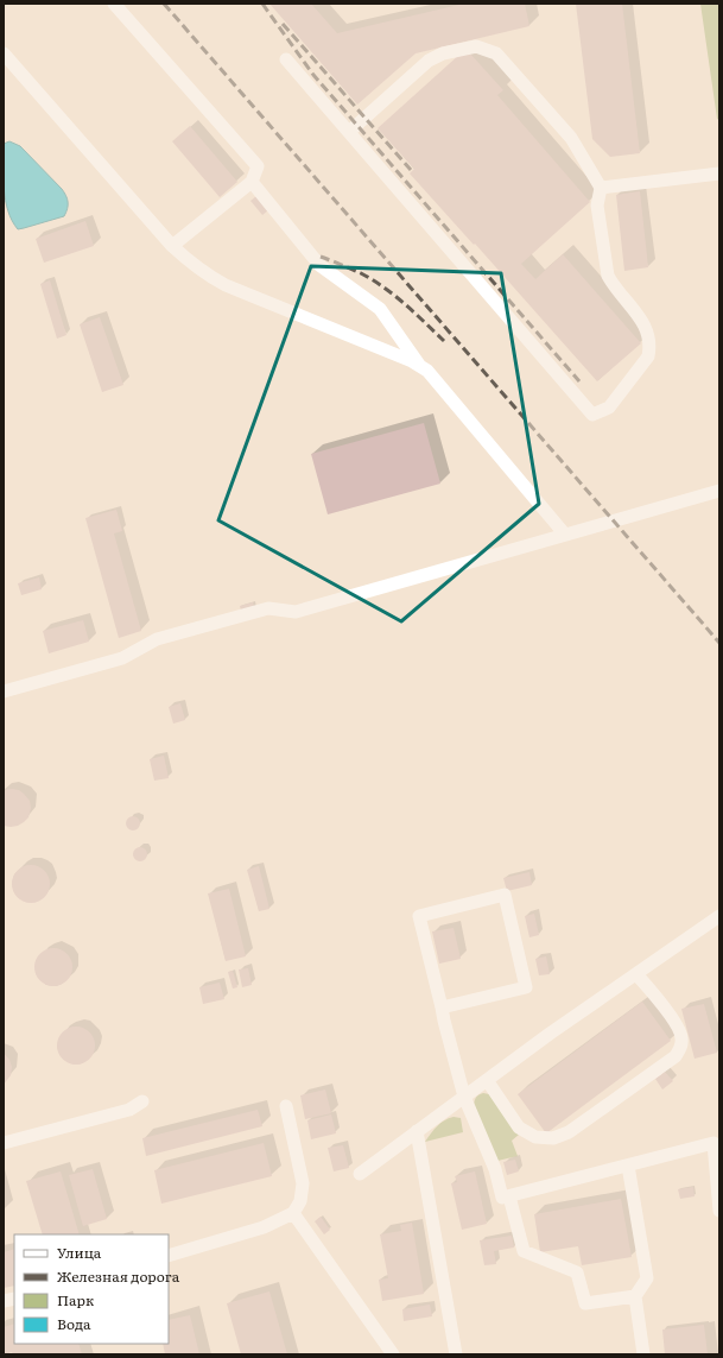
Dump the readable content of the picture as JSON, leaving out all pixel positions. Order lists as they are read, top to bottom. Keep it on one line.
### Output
{"legend":["Улица","Железная дорога","Парк","Вода"]}
